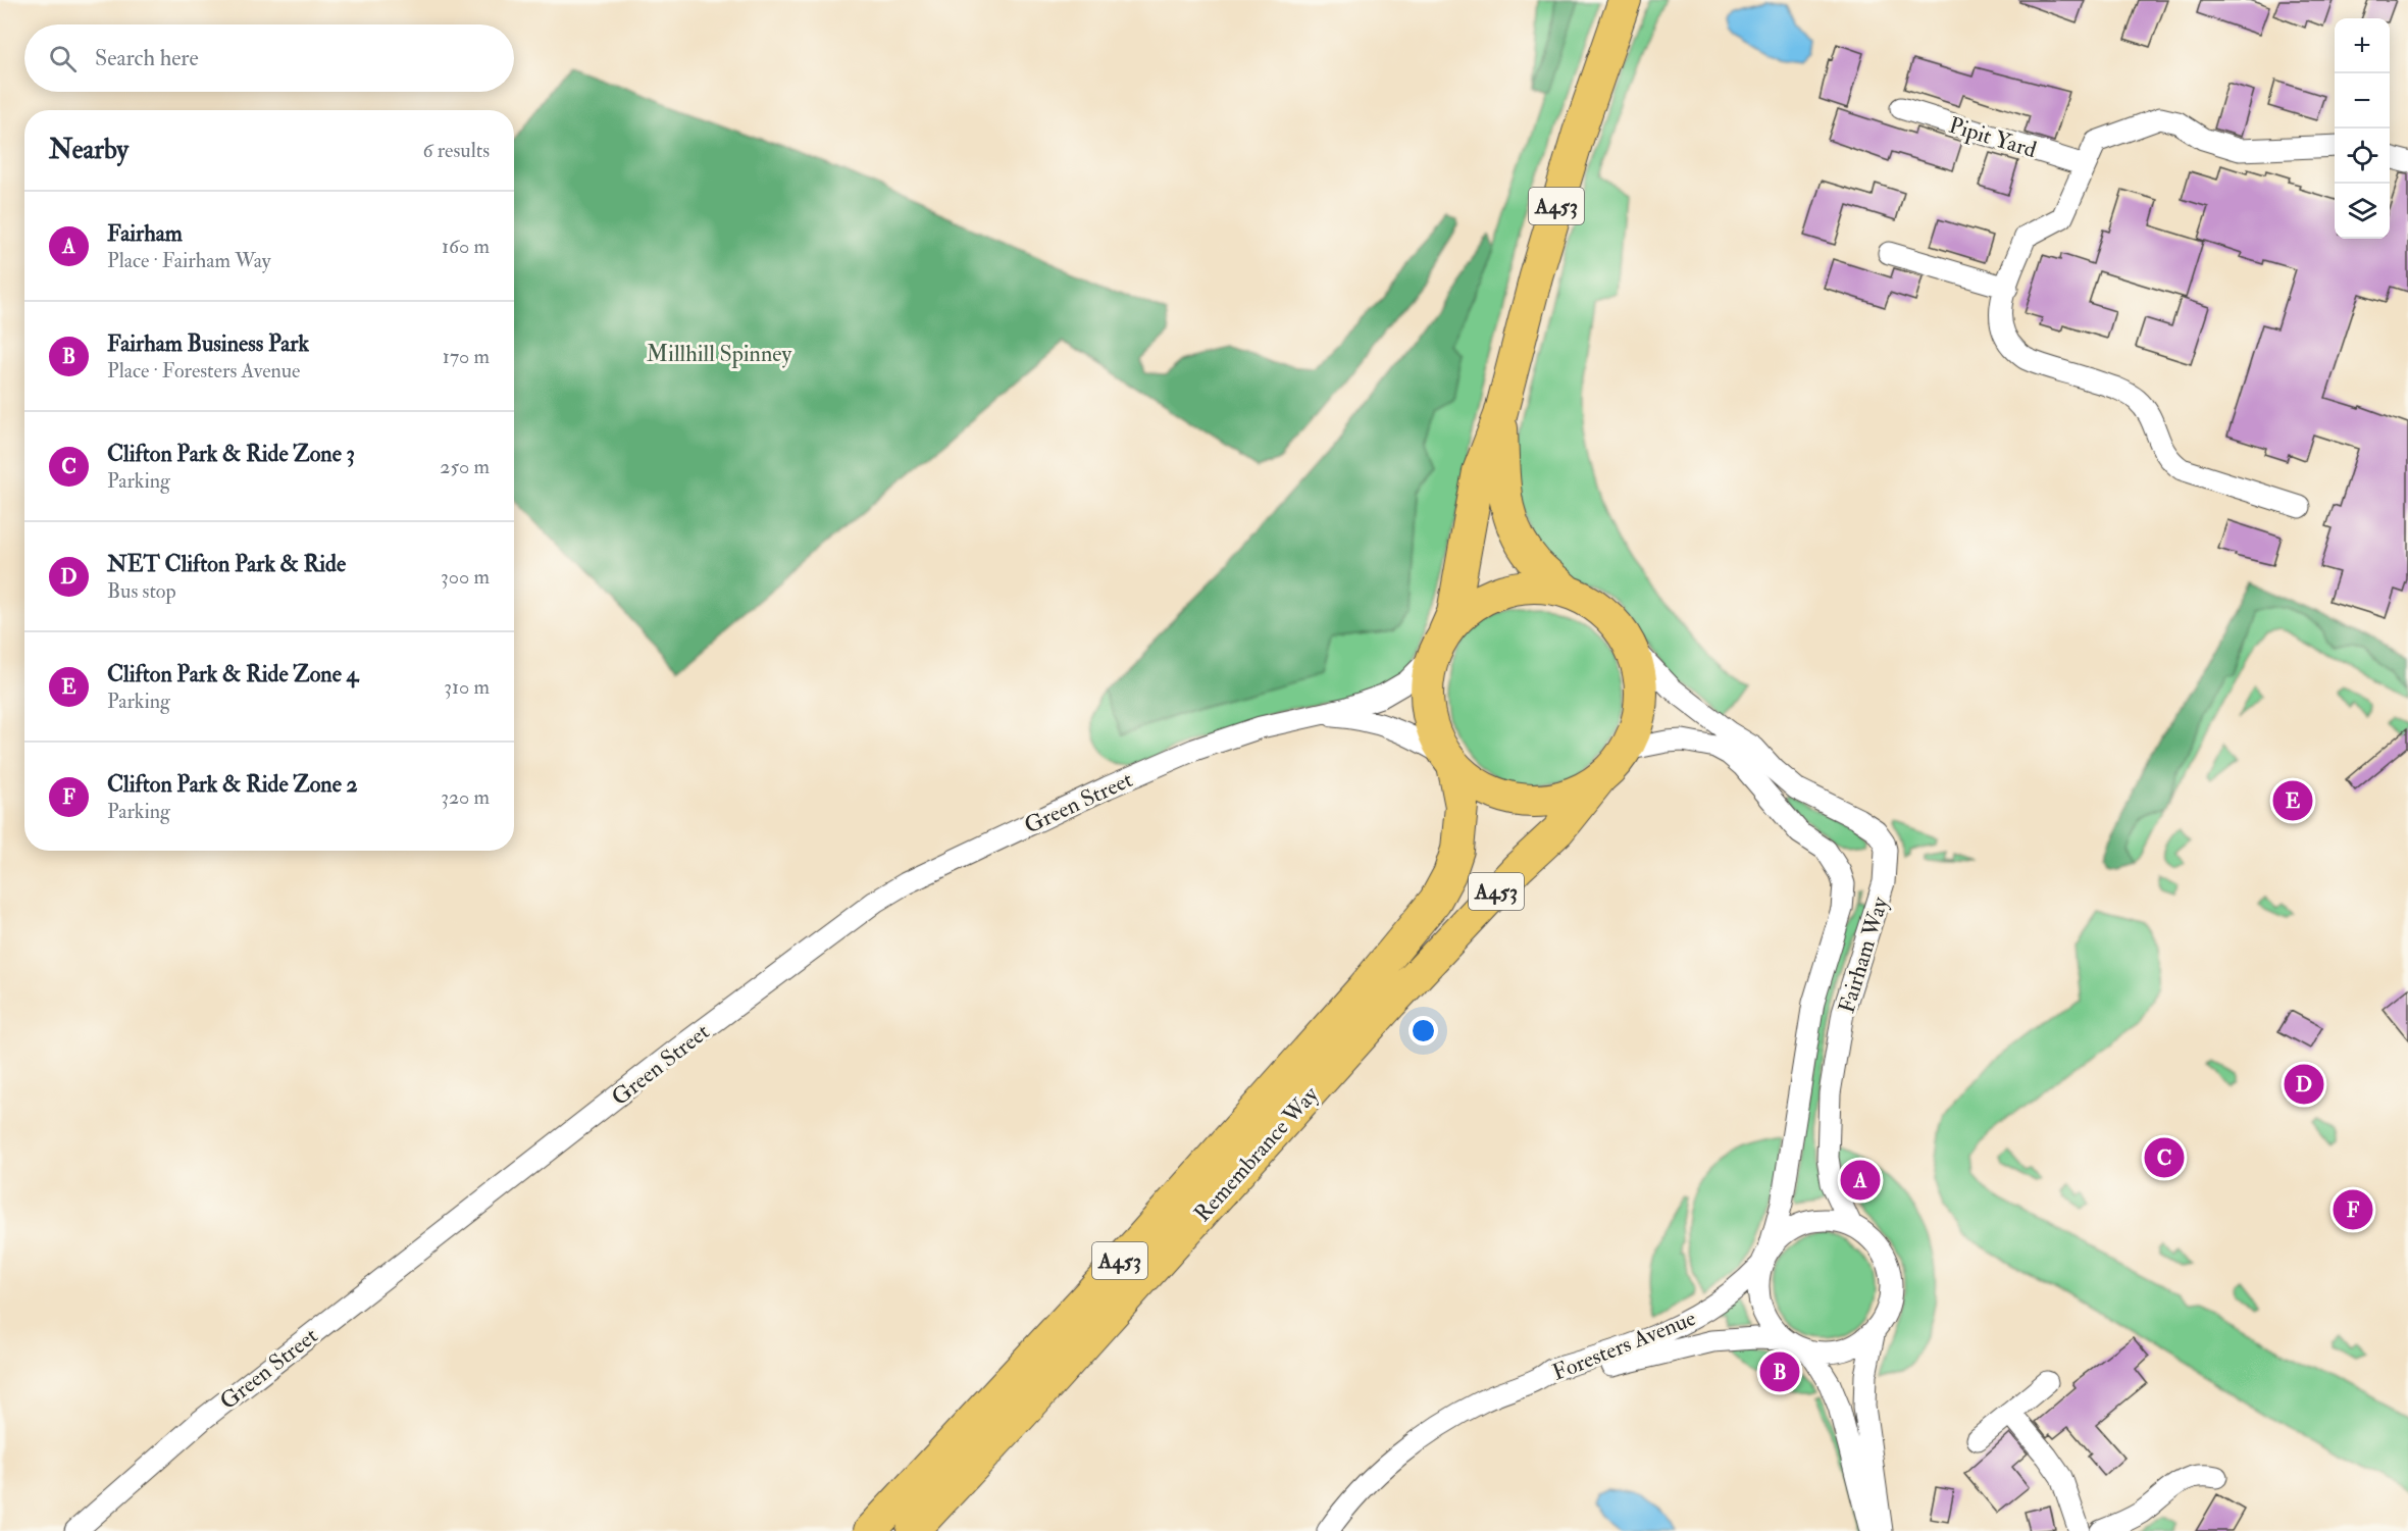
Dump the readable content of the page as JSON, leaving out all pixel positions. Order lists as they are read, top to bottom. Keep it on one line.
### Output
{"streets":{"highway":["A453","Remembrance Way"],"street":["Pipit Yard","Green Street","Fairham Way","Foresters Avenue"]},"crossings":[["A453","Green Street"],["A453","Fairham Way"],["A453","Remembrance Way"],["Green Street","Fairham Way"],["Green Street","Remembrance Way"],["Fairham Way","Remembrance Way"],["Fairham Way","Foresters Avenue"]],"parks":["Millhill Spinney"],"page":{"map_buttons":["+","−"],"search":"Search here","heading":["Nearby","6 results"],"list":[{"mark":"A","name":"Fairham","note":"Place · Fairham Way","value":"160 m"},{"mark":"B","name":"Fairham Business Park","note":"Place · Foresters Avenue","value":"170 m"},{"mark":"C","name":"Clifton Park & Ride Zone 3","note":"Parking","value":"250 m"},{"mark":"D","name":"NET Clifton Park & Ride","note":"Bus stop","value":"300 m"},{"mark":"E","name":"Clifton Park & Ride Zone 4","note":"Parking","value":"310 m"},{"mark":"F","name":"Clifton Park & Ride Zone 2","note":"Parking","value":"320 m"}],"pins":["E","D","C","A","F","B"]}}
